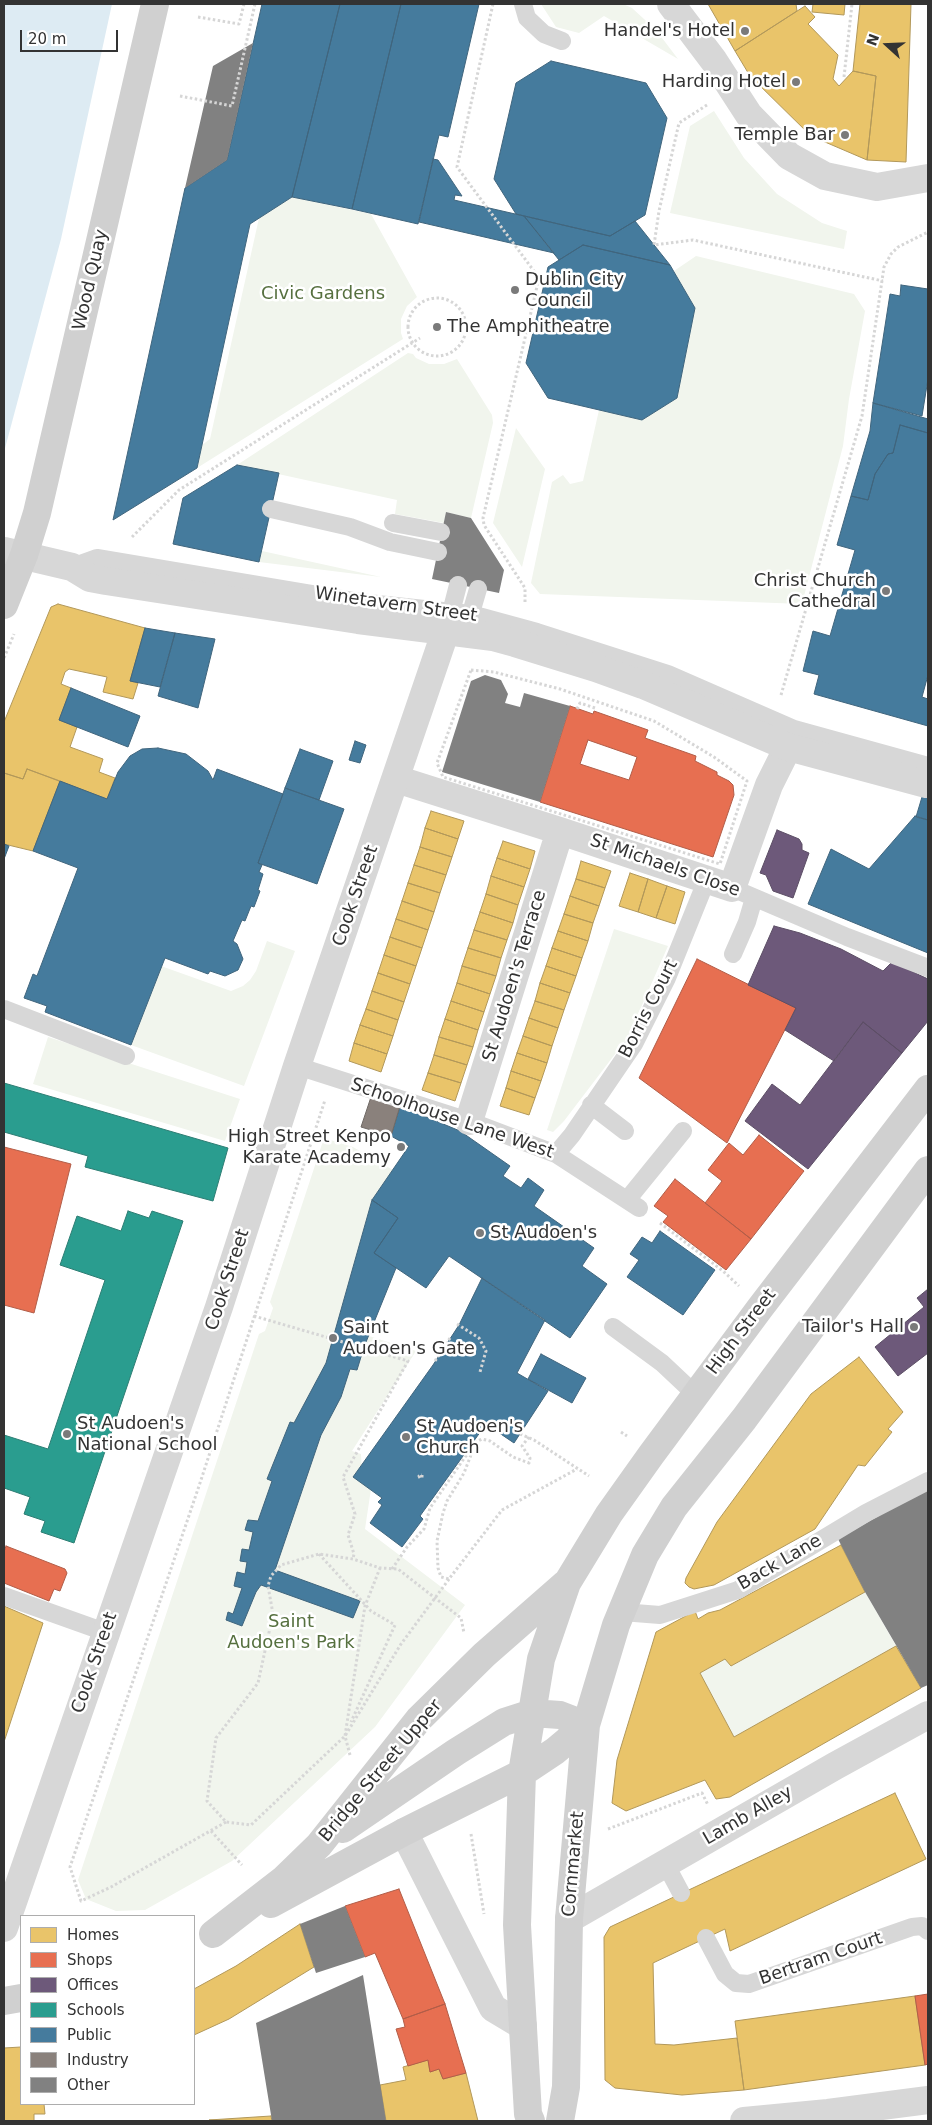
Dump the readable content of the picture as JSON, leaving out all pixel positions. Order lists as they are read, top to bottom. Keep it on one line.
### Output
{"streets":{"main road":["Wood Quay","High Street","Bridge Street Upper","Cornmarket"],"street":["Winetavern Street","St Michaels Close","Cook Street","St Audoen's Terrace","Lamb Alley"],"lane":["Borris Court","Schoolhouse Lane West","Back Lane","Bertram Court"]},"crossings":[["Wood Quay","Winetavern Street"],["Winetavern Street","Cook Street"],["St Michaels Close","Cook Street"],["St Michaels Close","St Audoen's Terrace"],["St Michaels Close","Borris Court"],["Cook Street","Schoolhouse Lane West"],["St Audoen's Terrace","Schoolhouse Lane West"],["Borris Court","Schoolhouse Lane West"],["High Street","Bridge Street Upper"],["Back Lane","Cornmarket"],["Bridge Street Upper","Cornmarket"],["Lamb Alley","Cornmarket"]],"parks":["Civic Gardens","Saint Audoen's Park"],"places":["Handel's Hotel","Harding Hotel","Temple Bar","Dublin City Council","The Amphitheatre","Christ Church Cathedral","High Street Kenpo Karate Academy","St Audoen's","Tailor's Hall","Saint Audoen's Gate","St Audoen's National School","St Audoen's Church"],"legend":["Homes","Shops","Offices","Schools","Public","Industry","Other"],"scale_bar":"20 m","north":"left"}
